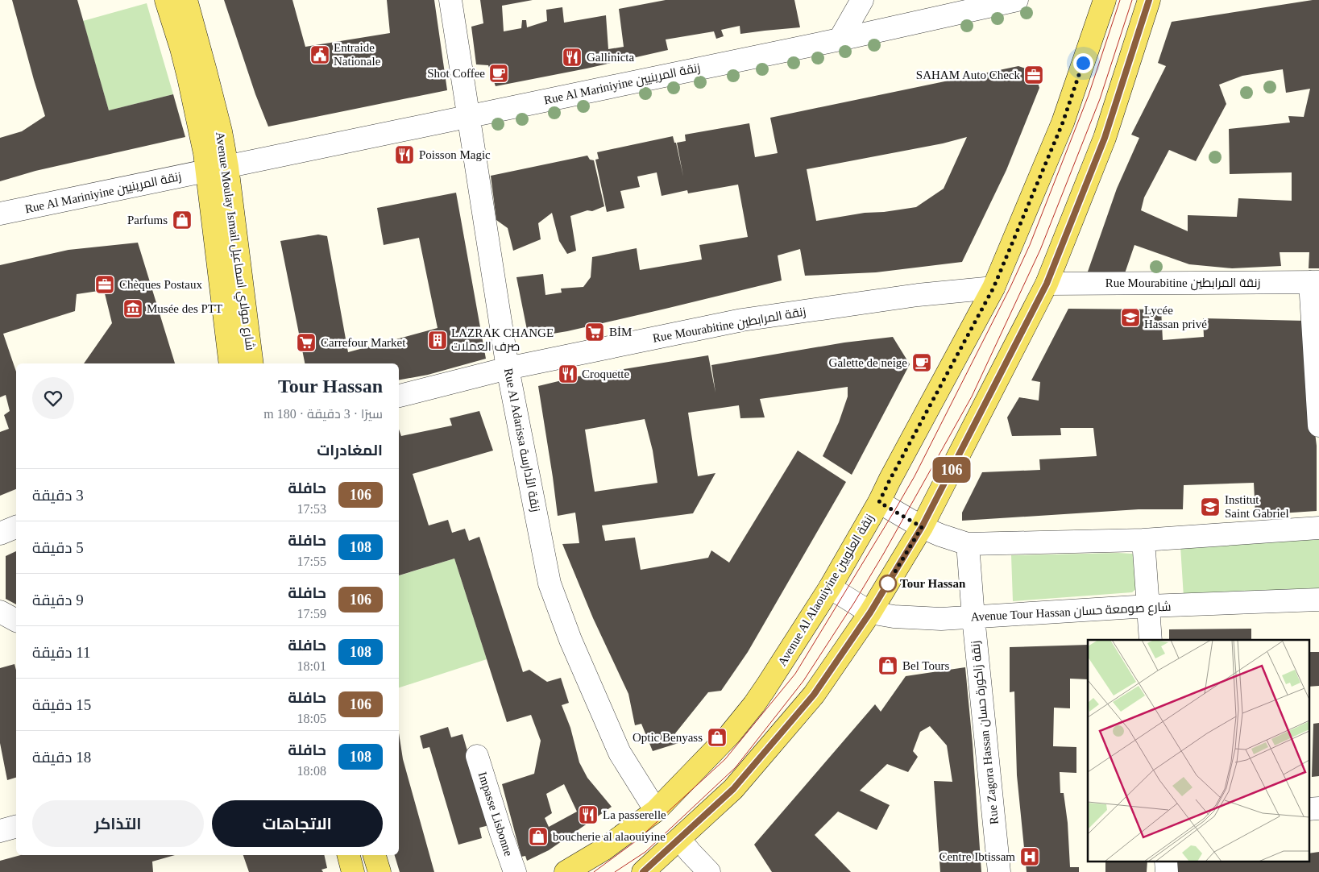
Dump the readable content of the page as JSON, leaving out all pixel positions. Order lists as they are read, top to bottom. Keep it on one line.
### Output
{"streets":{"main road":["Avenue Moulay Ismail شارع مولاي اسماعيل","Avenue Al Alaouiyine زنقة العلويين"],"street":["Rue Al Mariniyine زنقة المرينيين","Rue Mourabitine زنقة المرابطين","Rue Al Adarissa زنقة الأدارسة","Avenue Tour Hassan شارع صومعة حسان","Rue Zagora Hassan زنقة زاكورة حسان","Impasse Lisbonne"]},"crossings":[["Rue Al Mariniyine زنقة المرينيين","Avenue Moulay Ismail شارع مولاي اسماعيل"],["Rue Al Mariniyine زنقة المرينيين","Rue Al Adarissa زنقة الأدارسة"],["Rue Mourabitine زنقة المرابطين","Rue Al Adarissa زنقة الأدارسة"],["Rue Mourabitine زنقة المرابطين","Avenue Al Alaouiyine زنقة العلويين"],["Rue Al Adarissa زنقة الأدارسة","Avenue Al Alaouiyine زنقة العلويين"],["Avenue Al Alaouiyine زنقة العلويين","Avenue Tour Hassan شارع صومعة حسان"],["Avenue Tour Hassan شارع صومعة حسان","Rue Zagora Hassan زنقة زاكورة حسان"]],"places":{"public building":["Entraide Nationale"],"restaurant":["Gallinicta","Poisson Magic","Croquette","La passerelle"],"cafe":["Shot Coffee","Galette de neige"],"office":["SAHAM Auto Check","Chèques Postaux"],"shop":["Parfums","Bel Tours","Optic Benyass","boucherie al alaouiyine"],"museum":["Musée des PTT"],"school or university":["Lycée Hassan privé","Institut Saint Gabriel"],"supermarket":["BİM","Carrefour Market"],"building":["LAZRAK CHANGE صرف العملات"],"other":["Tour Hassan"],"hospital":["Centre Ibtissam"]},"lines":["bus line 106"],"page":{"on_map":"106","heading":[["Tour Hassan","سيرًا · 3 دقيقة · 180 m"],"المغادرات"],"list":[{"mark":"106","name":"حافلة","note":"17:53","value":"3 دقيقة"},{"mark":"108","name":"حافلة","note":"17:55","value":"5 دقيقة"},{"mark":"106","name":"حافلة","note":"17:59","value":"9 دقيقة"},{"mark":"108","name":"حافلة","note":"18:01","value":"11 دقيقة"},{"mark":"106","name":"حافلة","note":"18:05","value":"15 دقيقة"},{"mark":"108","name":"حافلة","note":"18:08","value":"18 دقيقة"}],"buttons":["الاتجاهات","التذاكر"]}}
